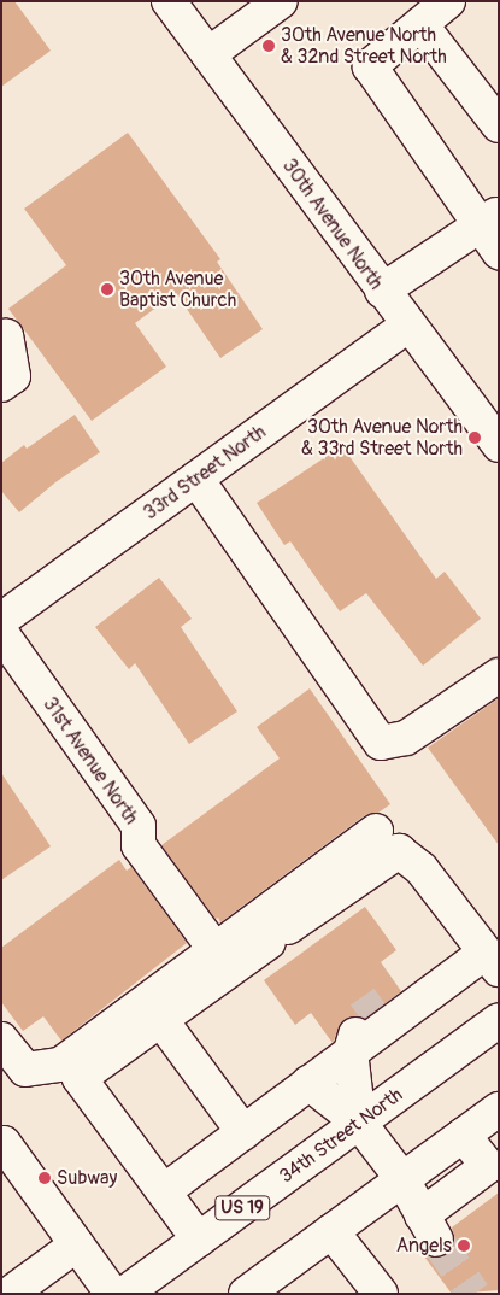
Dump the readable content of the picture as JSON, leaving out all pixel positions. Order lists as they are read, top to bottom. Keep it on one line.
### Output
{"streets":{"main road":["30th Avenue North","33rd Street North","31st Avenue North","34th Street North","US 19"]},"crossings":[["30th Avenue North","33rd Street North"]],"places":["30th Avenue North & 32nd Street North","30th Avenue Baptist Church","30th Avenue North & 33rd Street North","Subway","Angels"]}
